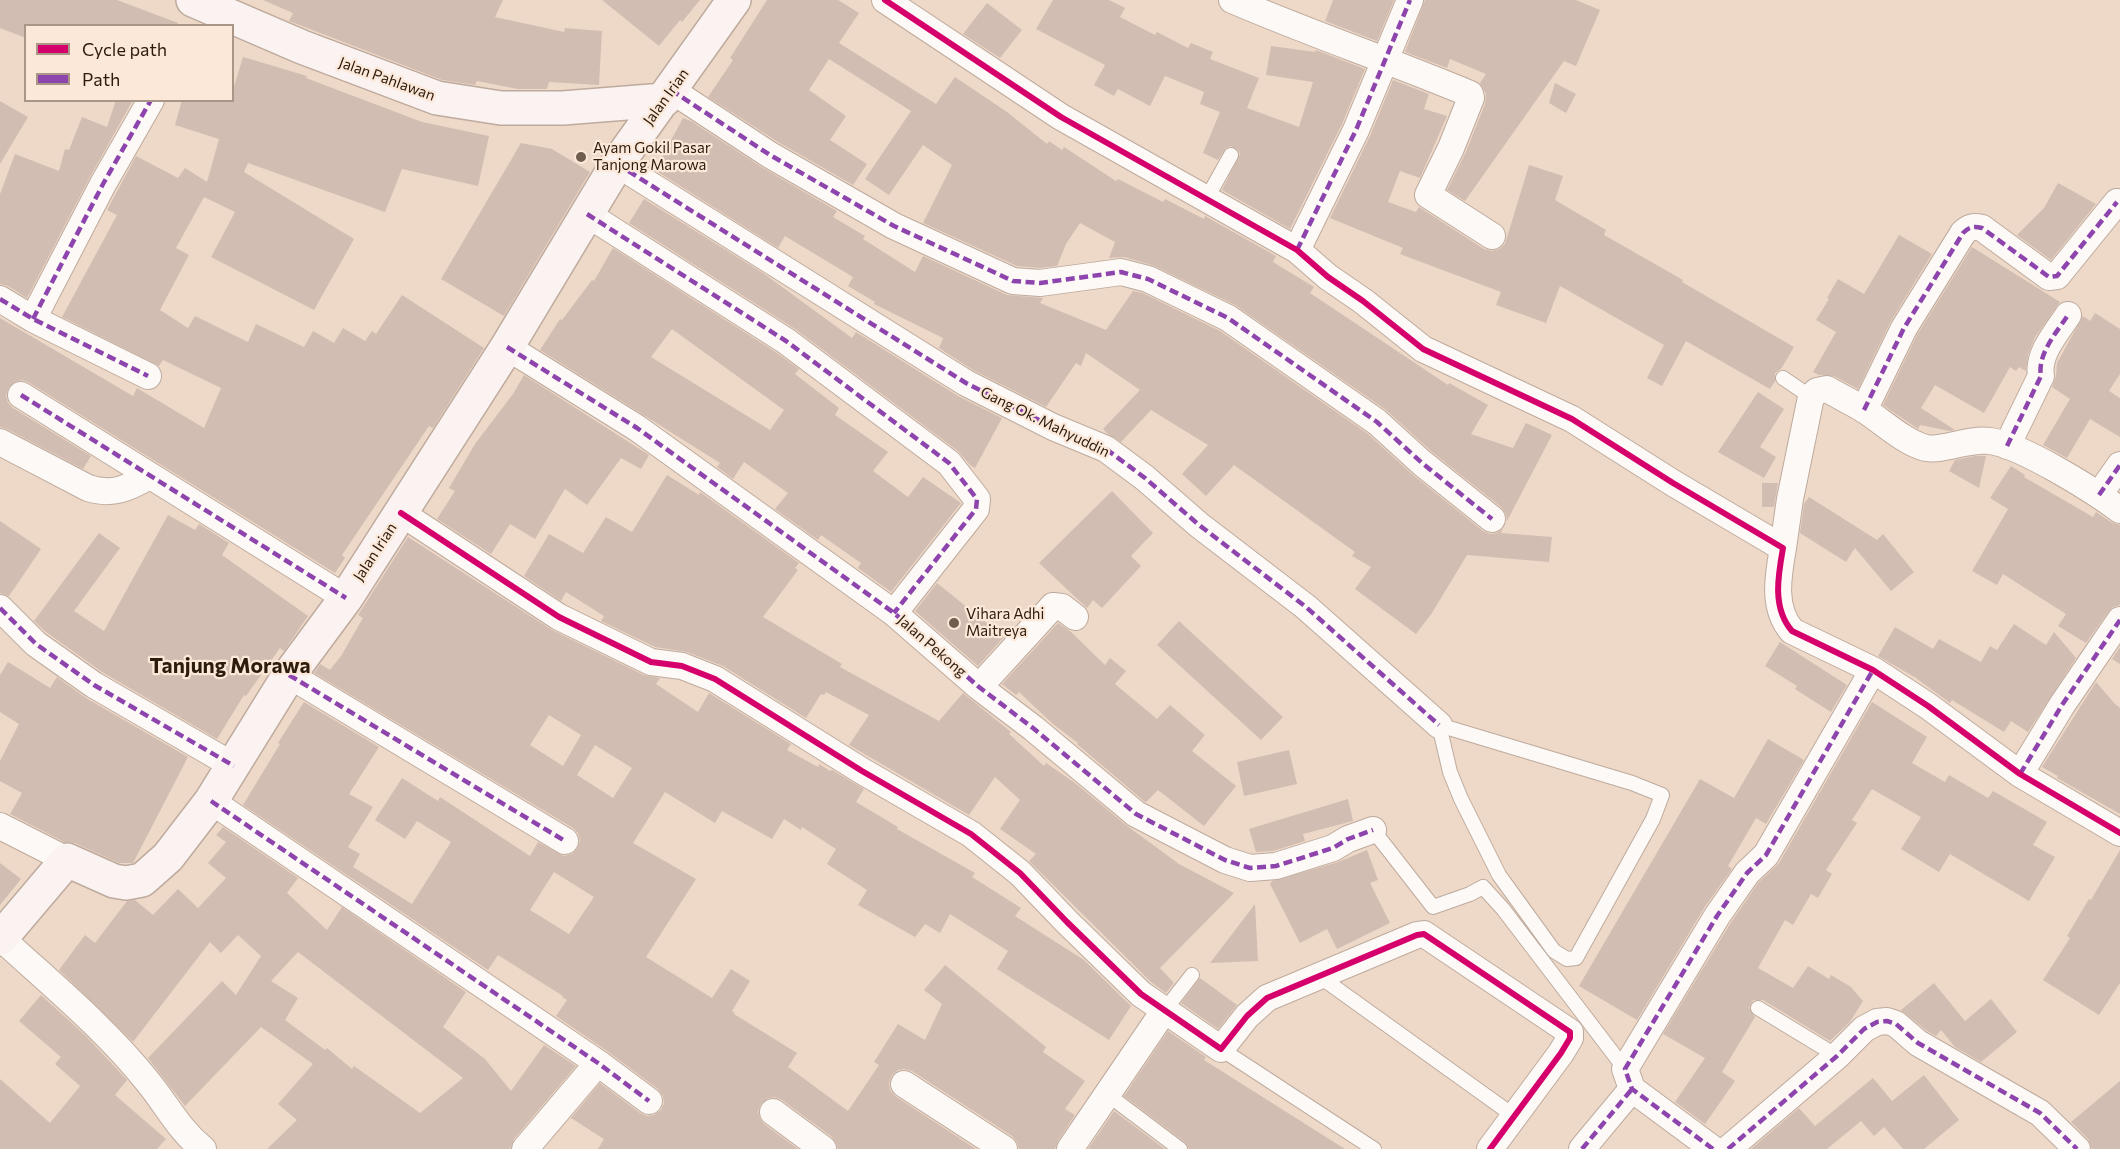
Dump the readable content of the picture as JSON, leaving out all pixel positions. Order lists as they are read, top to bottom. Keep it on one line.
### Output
{"streets":{"main road":["Jalan Pahlawan","Jalan Irian"],"street":["Gang Ok. Mahyuddin","Jalan Pekong"]},"crossings":[["Jalan Pahlawan","Jalan Irian"],["Jalan Irian","Gang Ok. Mahyuddin"],["Jalan Irian","Jalan Pekong"]],"districts":["Tanjung Morawa"],"places":["Ayam Gokil Pasar Tanjong Marowa","Vihara Adhi Maitreya"],"legend":["Cycle path","Path"]}
